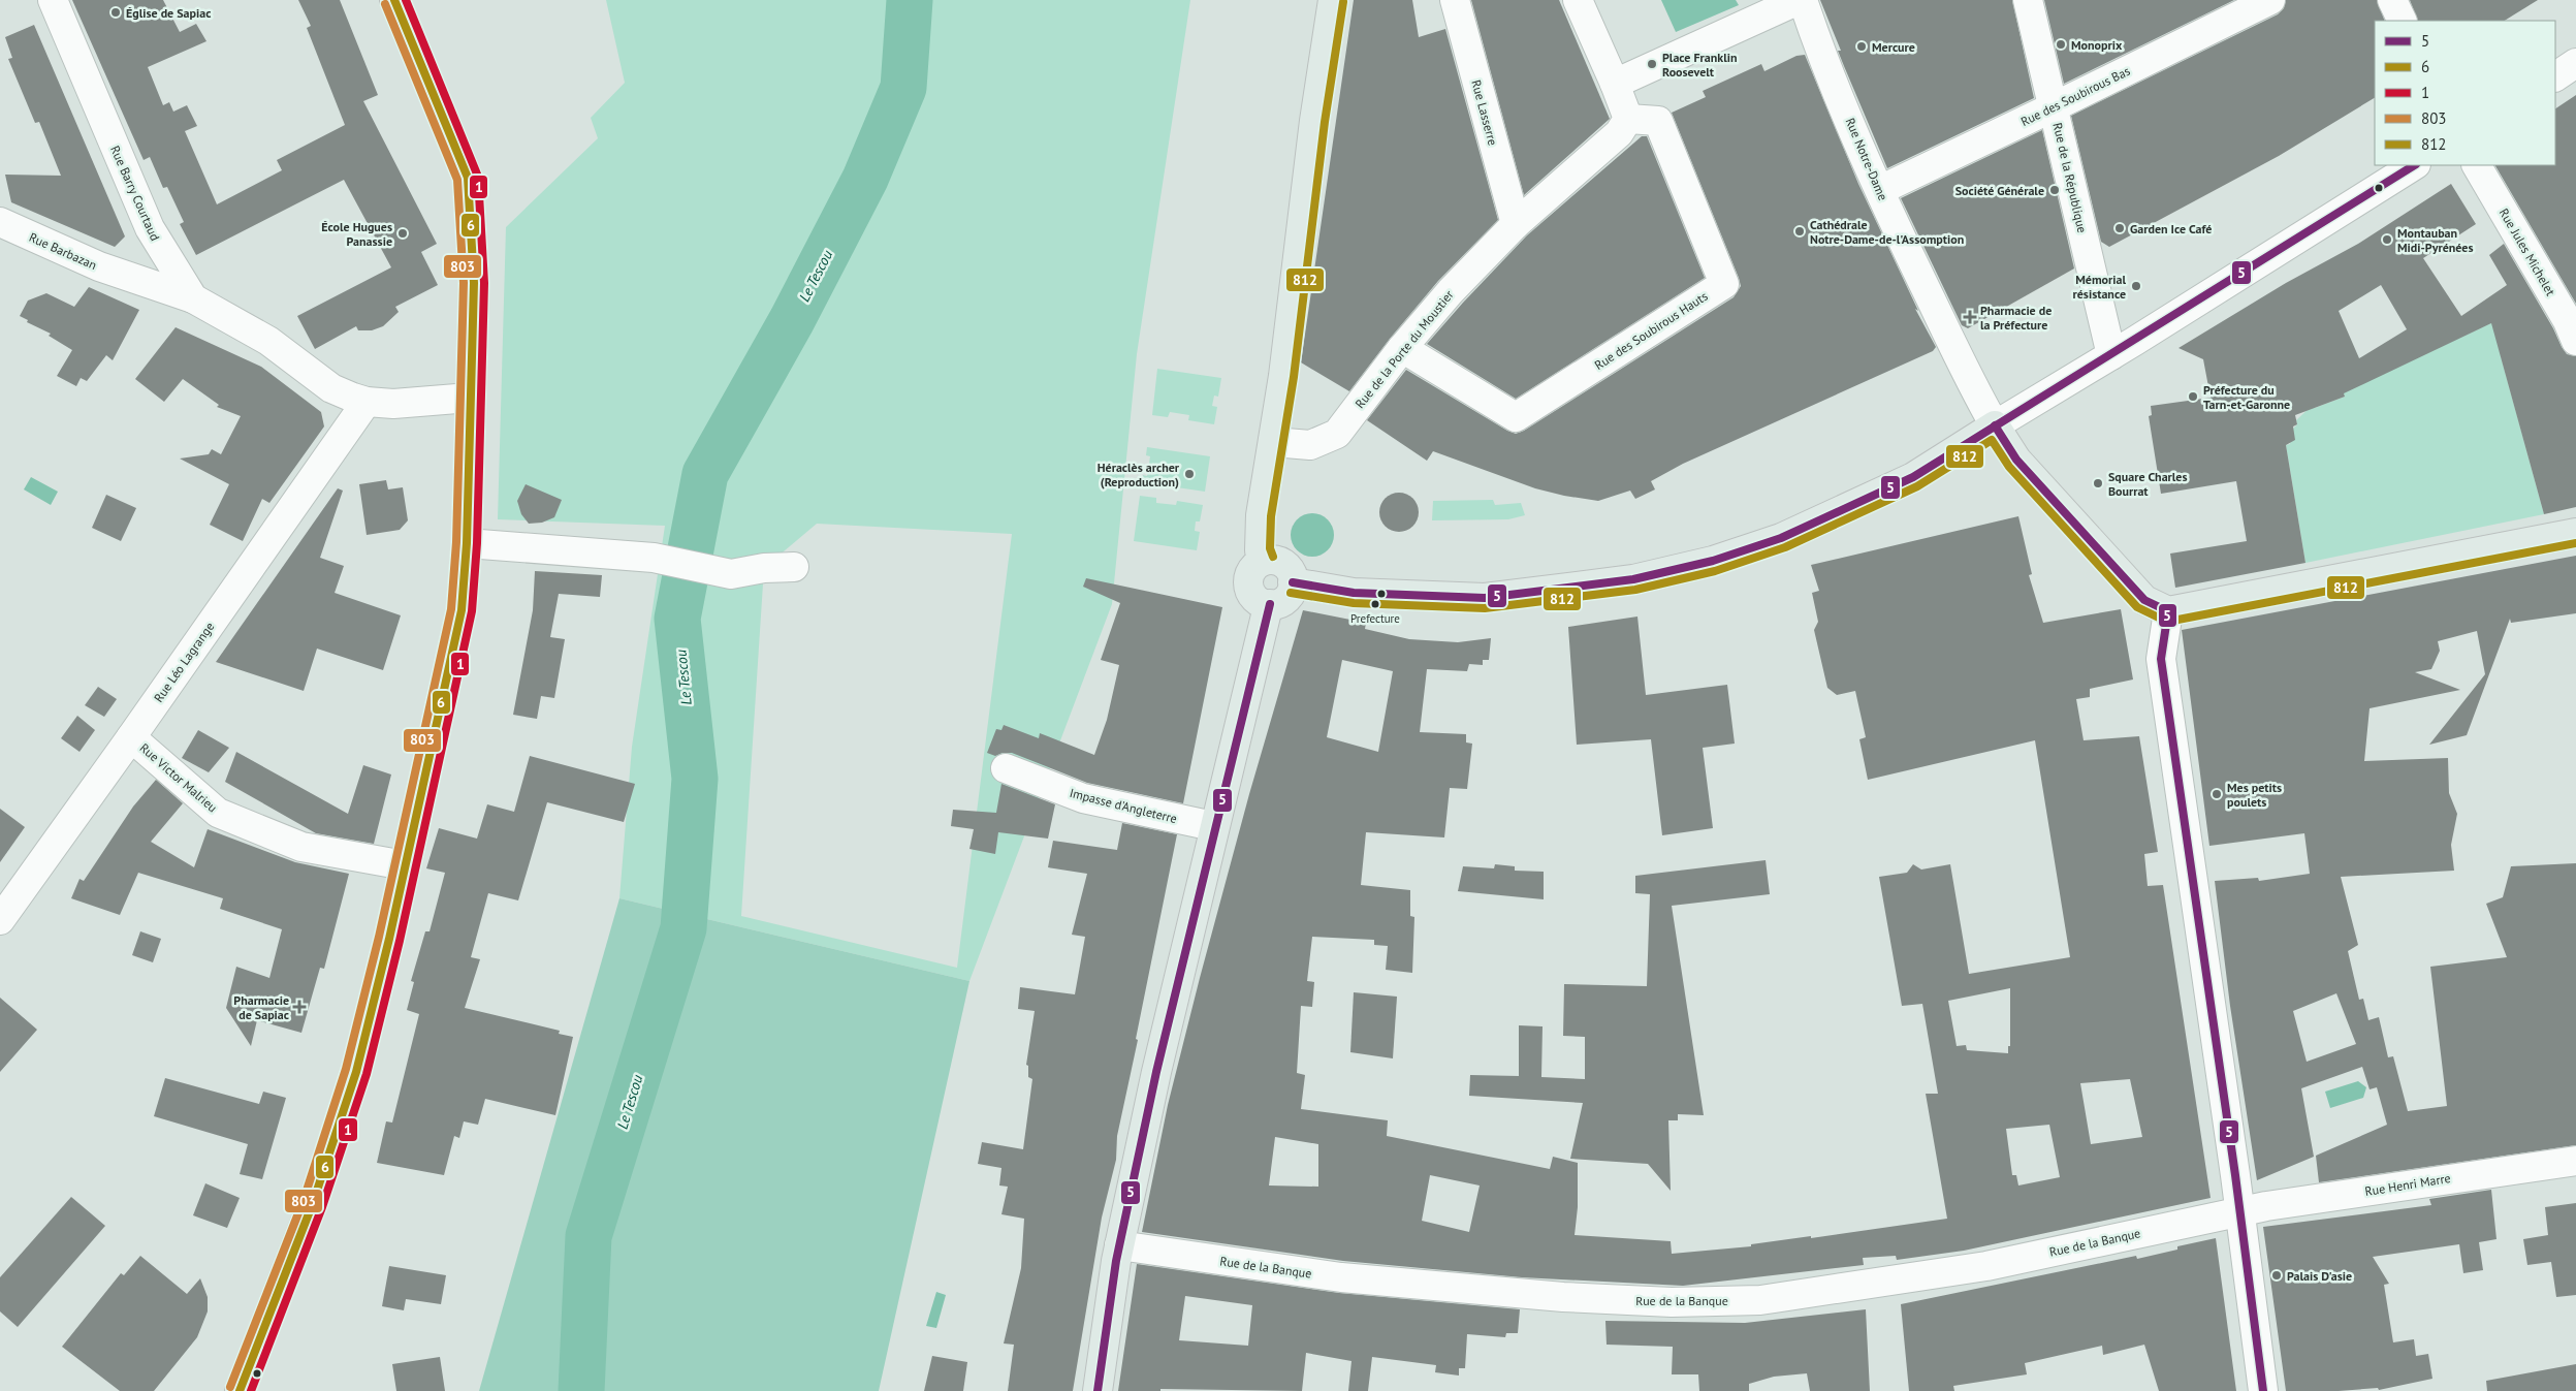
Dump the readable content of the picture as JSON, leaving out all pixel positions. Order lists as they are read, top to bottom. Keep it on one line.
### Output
{"streets":{"street":["Rue des Soubirous Bas","Rue Lasserre","Rue Notre-Dame","Rue de la République","Rue Barry Courtaud","Rue Barbazan","Rue Jules Michelet","Rue des Soubirous Hauts","Rue de la Porte du Moustier","Rue Léo Lagrange","Rue Victor Malrieu","Impasse d'Angleterre","Rue Henri Marre","Rue de la Banque"]},"crossings":[["Rue des Soubirous Bas","Rue Notre-Dame"],["Rue des Soubirous Bas","Rue de la République"],["Rue Lasserre","Rue de la Porte du Moustier"],["Rue Barry Courtaud","Rue Barbazan"],["Rue Barry Courtaud","Rue Léo Lagrange"],["Rue des Soubirous Hauts","Rue de la Porte du Moustier"],["Rue Léo Lagrange","Rue Victor Malrieu"],["Rue Henri Marre","Rue de la Banque"]],"water":["Le Tescou"],"places":{"other":["Église de Sapiac","Monoprix","Mercure","Place Franklin Roosevelt","Société Générale","Garden Ice Café","Cathédrale Notre-Dame-de-l'Assomption","École Hugues Panassie","Montauban Midi-Pyrénées","Mémorial résistance","Préfecture du Tarn-et-Garonne","Héraclès archer (Reproduction)","Square Charles Bourrat","Prefecture","Mes petits poulets","Palais D'asie"],"health":["Pharmacie de la Préfecture","Pharmacie de Sapiac"]},"lines":["transit line 6","transit line 1","transit line 812","transit line 803","transit line 5"],"legend":["5","6","1","803","812"]}
